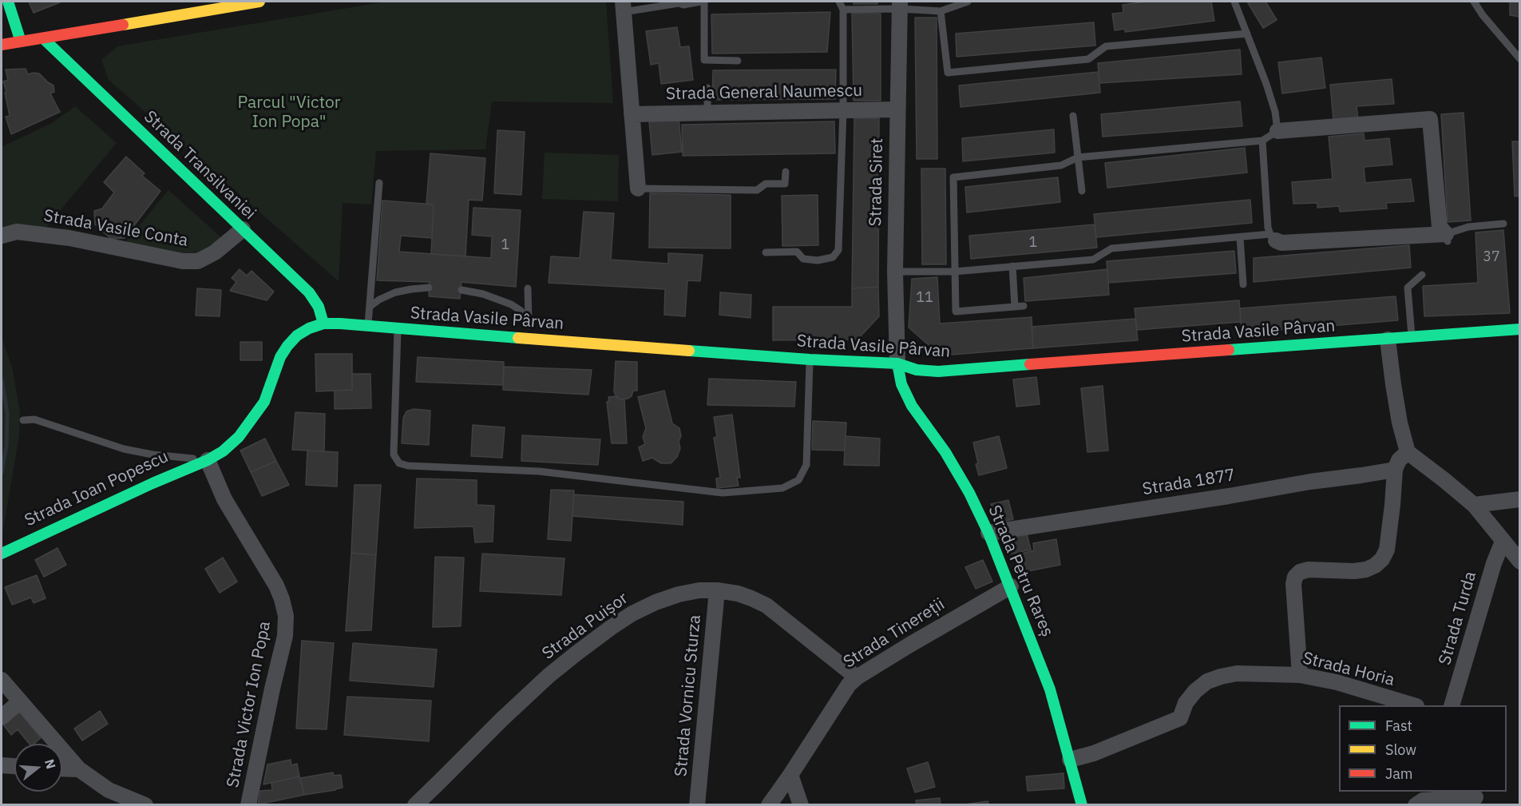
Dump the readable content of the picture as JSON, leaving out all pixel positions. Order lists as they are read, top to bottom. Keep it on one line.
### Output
{"streets":{"main road":["Strada Transilvaniei","Strada Vasile Pârvan","Strada Ioan Popescu","Strada Petru Rareș"],"street":["Strada General Naumescu","Strada Siret","Strada Vasile Conta","Strada 1877","Strada Turda","Strada Puișor","Strada Tinereții","Strada Horia","Strada Vornicu Sturza","Strada Victor Ion Popa"]},"crossings":[["Strada General Naumescu","Strada Siret"],["Strada Transilvaniei","Strada Vasile Conta"],["Strada Transilvaniei","Strada Vasile Pârvan"],["Strada Siret","Strada Vasile Pârvan"],["Strada Siret","Strada Petru Rareș"],["Strada Vasile Pârvan","Strada Petru Rareș"],["Strada 1877","Strada Petru Rareș"],["Strada Ioan Popescu","Strada Victor Ion Popa"],["Strada Petru Rareș","Strada Tinereții"],["Strada Petru Rareș","Strada Horia"],["Strada Puișor","Strada Tinereții"],["Strada Puișor","Strada Vornicu Sturza"]],"parks":["Parcul \"Victor Ion Popa\""],"house_numbers":["1","1","37","11"],"legend":["Fast","Slow","Jam"],"north":"right"}
